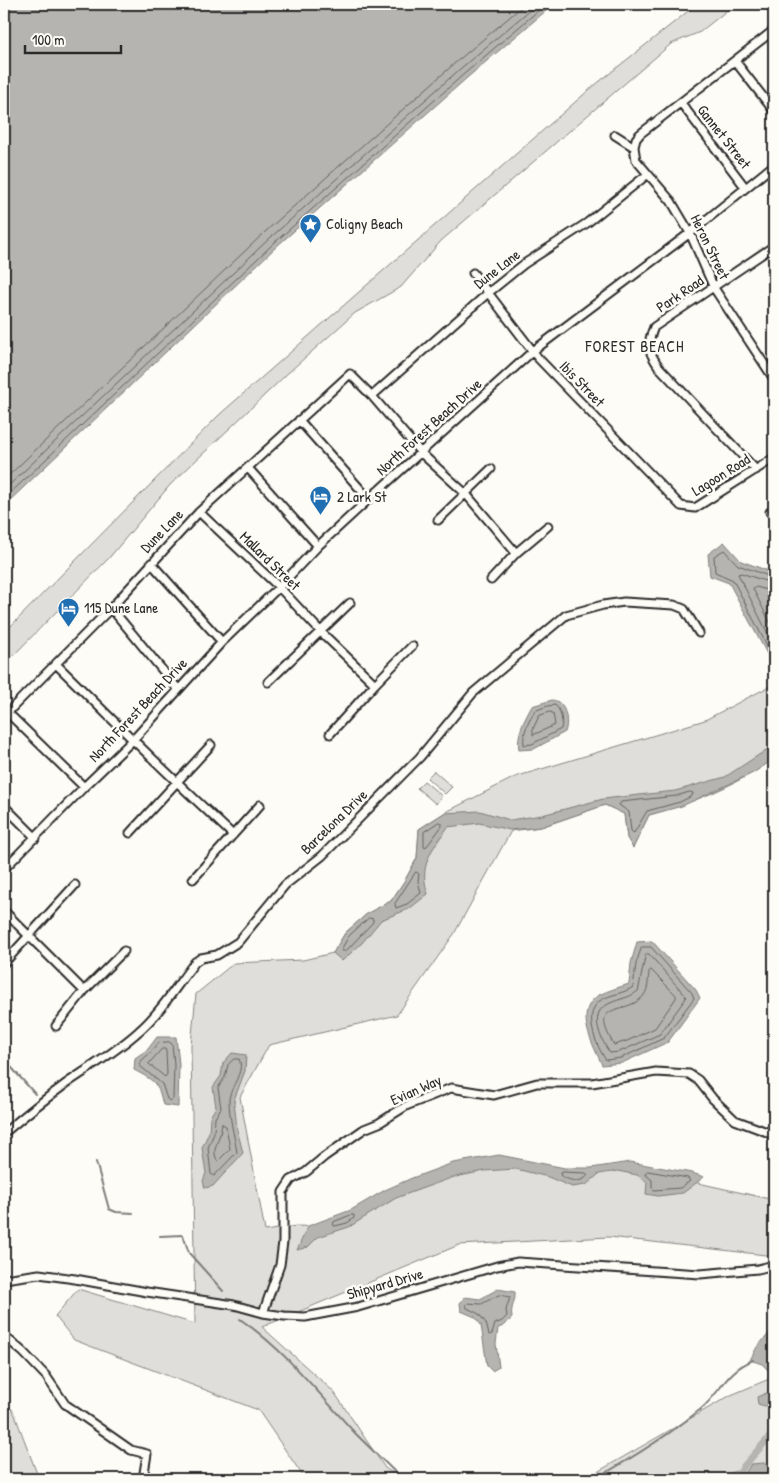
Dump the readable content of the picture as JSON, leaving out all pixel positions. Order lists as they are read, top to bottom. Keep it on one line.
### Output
{"streets":{"street":["Gannet Street","Heron Street","Dune Lane","Park Road","Ibis Street","North Forest Beach Drive","Lagoon Road","Mallard Street","Barcelona Drive","Evian Way","Shipyard Drive"]},"crossings":[["Gannet Street","North Forest Beach Drive"],["Heron Street","Dune Lane"],["Heron Street","Park Road"],["Heron Street","North Forest Beach Drive"],["Dune Lane","Ibis Street"],["Dune Lane","Mallard Street"],["Park Road","Lagoon Road"],["Ibis Street","North Forest Beach Drive"],["Ibis Street","Lagoon Road"],["North Forest Beach Drive","Mallard Street"],["Evian Way","Shipyard Drive"]],"districts":["FOREST BEACH"],"places":{"place":["Coligny Beach"],"hotel":["2 Lark St","115 Dune Lane"]},"scale_bar":"100 m"}
